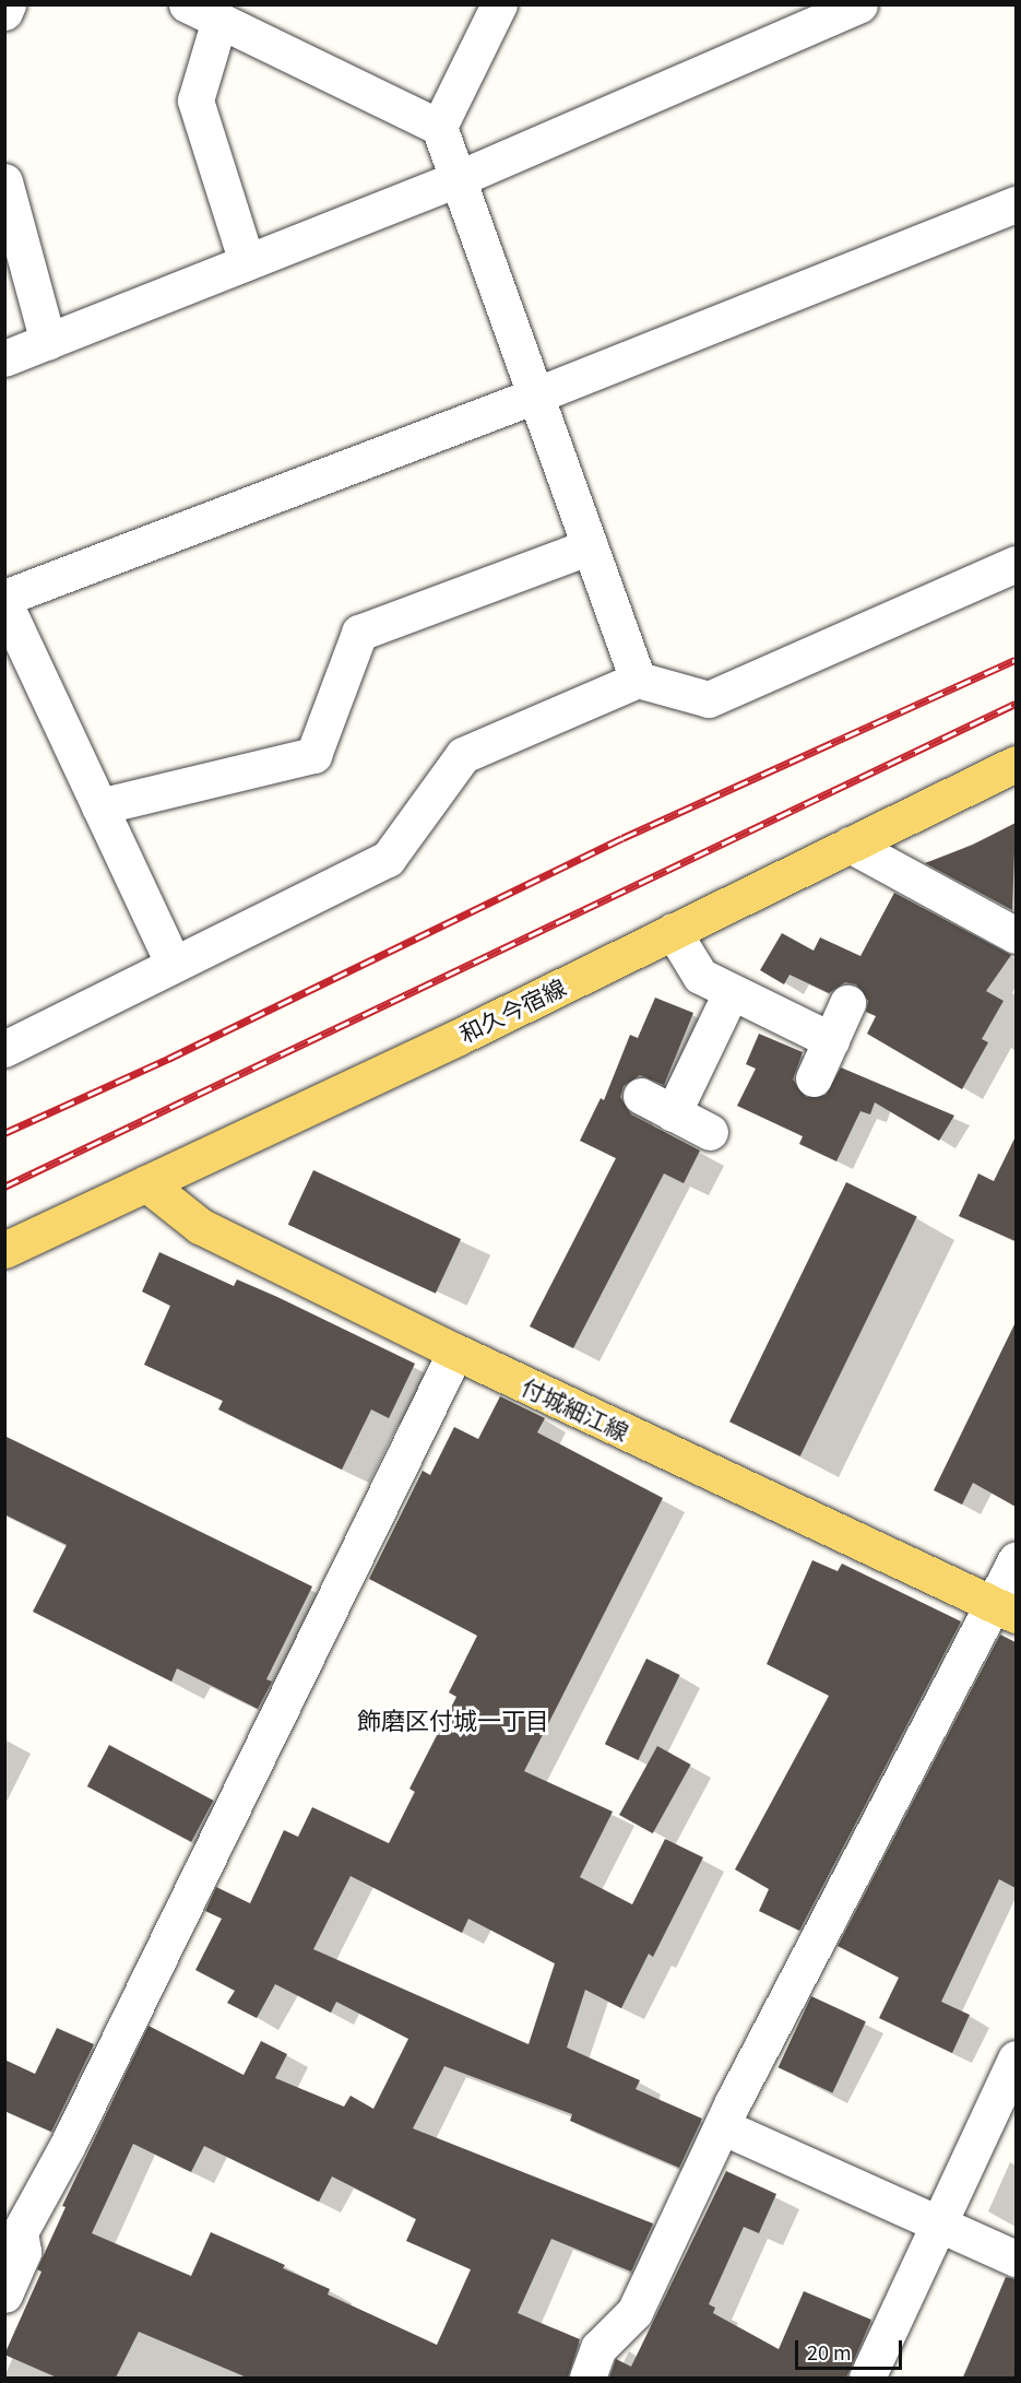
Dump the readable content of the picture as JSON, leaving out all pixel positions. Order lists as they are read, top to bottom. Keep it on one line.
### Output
{"streets":{"main road":["和久今宿線","付城細江線"]},"crossings":[["和久今宿線","付城細江線"]],"districts":["飾磨区付城一丁目"],"scale_bar":"20 m"}
